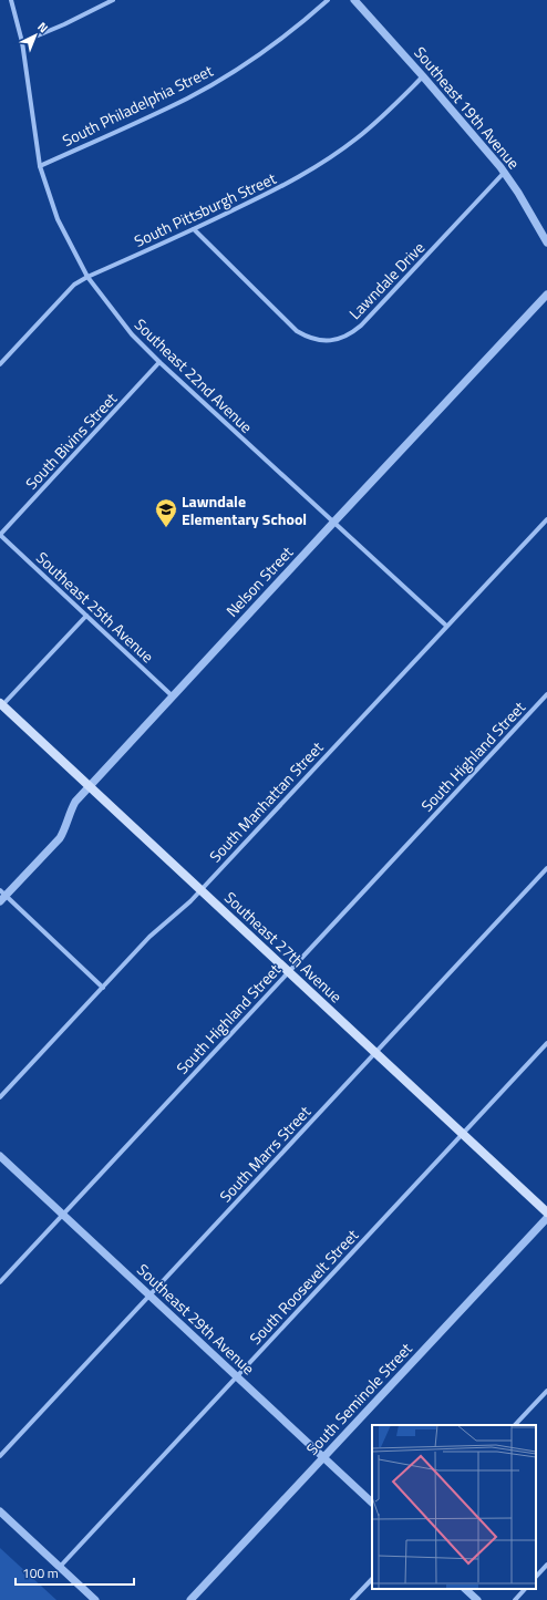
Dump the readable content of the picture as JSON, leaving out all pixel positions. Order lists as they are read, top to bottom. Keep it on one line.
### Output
{"streets":{"main road":["Southeast 27th Avenue"],"street":["South Philadelphia Street","Southeast 19th Avenue","South Pittsburgh Street","Lawndale Drive","Southeast 22nd Avenue","South Bivins Street","Nelson Street","Southeast 25th Avenue","South Highland Street","South Manhattan Street","South Marrs Street","South Roosevelt Street","Southeast 29th Avenue","South Seminole Street"]},"crossings":[["South Philadelphia Street","Southeast 22nd Avenue"],["Southeast 19th Avenue","South Pittsburgh Street"],["Southeast 19th Avenue","Lawndale Drive"],["South Pittsburgh Street","Lawndale Drive"],["South Pittsburgh Street","Southeast 22nd Avenue"],["Southeast 22nd Avenue","South Bivins Street"],["Southeast 22nd Avenue","Nelson Street"],["Southeast 22nd Avenue","South Manhattan Street"],["South Bivins Street","Southeast 25th Avenue"],["Nelson Street","Southeast 25th Avenue"],["Nelson Street","Southeast 27th Avenue"],["South Highland Street","Southeast 27th Avenue"],["South Highland Street","Southeast 29th Avenue"],["South Manhattan Street","Southeast 27th Avenue"],["Southeast 27th Avenue","South Marrs Street"],["Southeast 27th Avenue","South Roosevelt Street"],["South Marrs Street","Southeast 29th Avenue"],["South Roosevelt Street","Southeast 29th Avenue"],["Southeast 29th Avenue","South Seminole Street"]],"places":{"school or university":["Lawndale Elementary School"]},"scale_bar":"100 m","north":"top right"}
